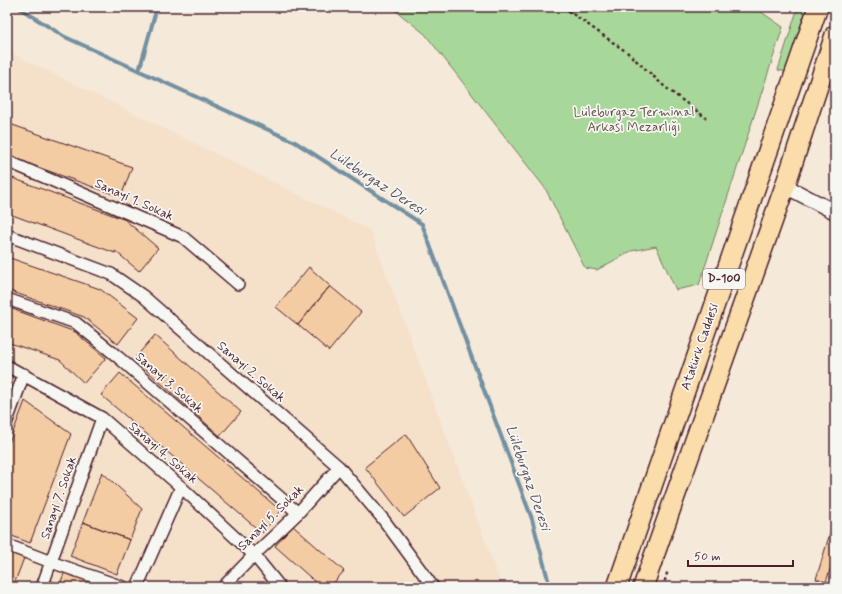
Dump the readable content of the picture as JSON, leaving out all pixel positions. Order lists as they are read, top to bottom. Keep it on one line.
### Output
{"streets":{"highway":["D-100","Atatürk Caddesi"],"street":["Sanayi 1. Sokak","Sanayi 2. Sokak","Sanayi 3. Sokak","Sanayi 4. Sokak","Sanayi 7. Sokak","Sanayi 5. Sokak"]},"crossings":[["Sanayi 2. Sokak","Sanayi 5. Sokak"],["Sanayi 3. Sokak","Sanayi 5. Sokak"],["Sanayi 4. Sokak","Sanayi 7. Sokak"],["Sanayi 4. Sokak","Sanayi 5. Sokak"]],"water":["Lüleburgaz Deresi"],"parks":["Lüleburgaz Terminal Arkası Mezarlığı"],"scale_bar":"50 m"}
